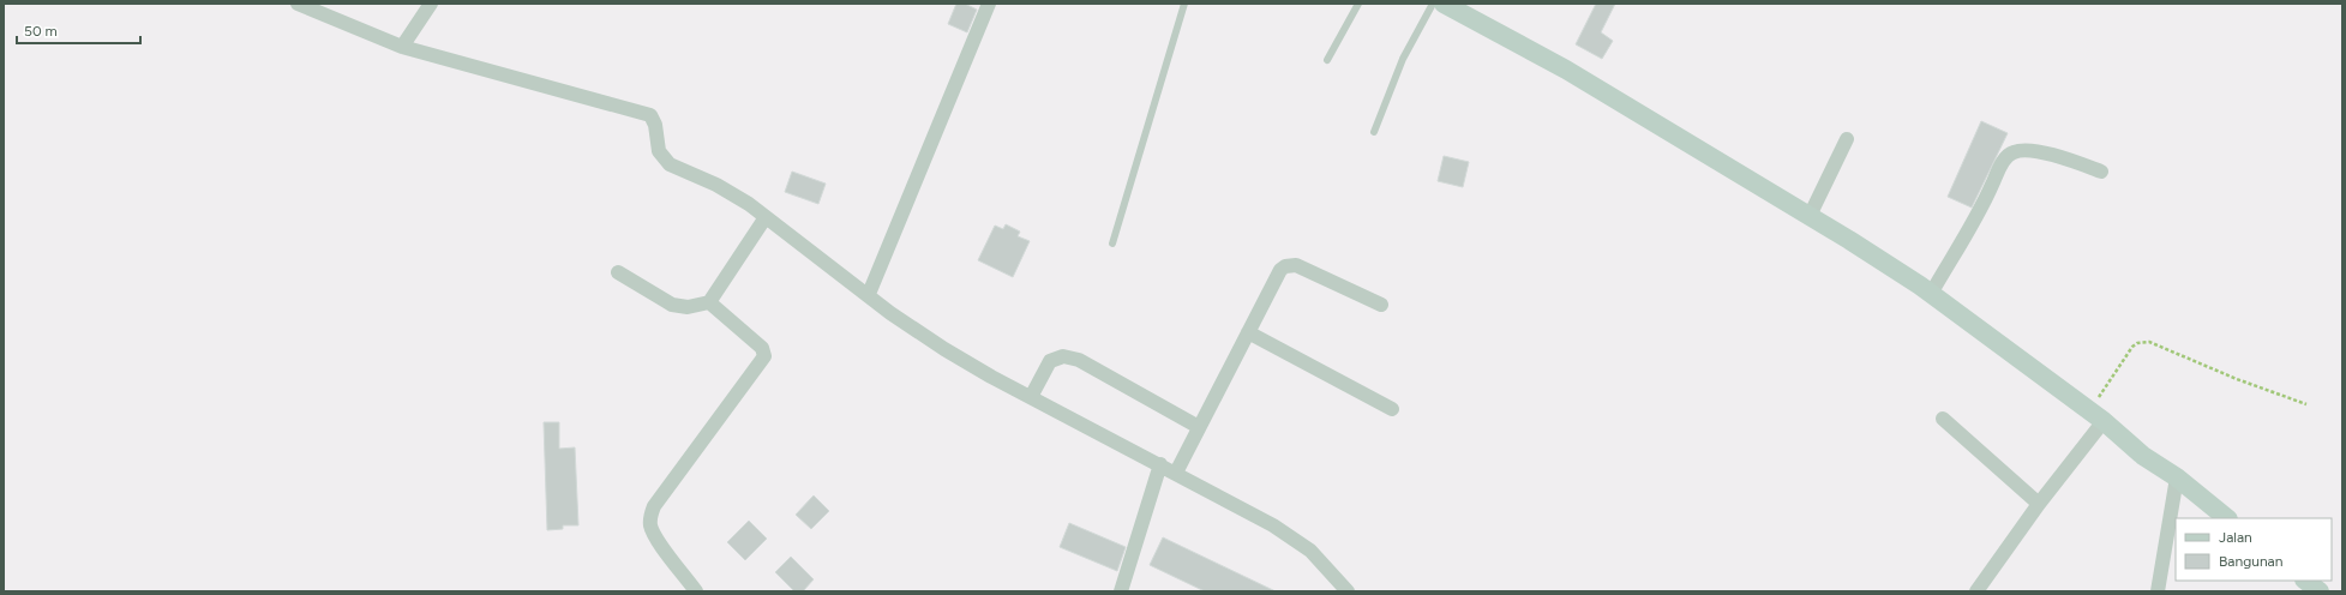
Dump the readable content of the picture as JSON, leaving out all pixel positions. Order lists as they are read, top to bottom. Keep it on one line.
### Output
{"legend":["Jalan","Bangunan"],"scale_bar":"50 m"}
